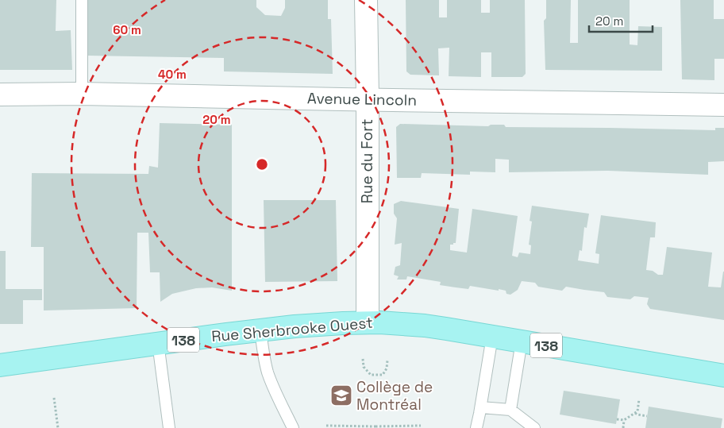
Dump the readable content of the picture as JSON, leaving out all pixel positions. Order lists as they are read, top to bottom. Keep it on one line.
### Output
{"streets":{"main road":["Rue Sherbrooke Ouest","138"],"street":["Avenue Lincoln","Rue du Fort"]},"crossings":[["Avenue Lincoln","Rue du Fort"],["Rue du Fort","Rue Sherbrooke Ouest"]],"places":{"school or university":["Collège de Montréal"]},"scale_bar":"20 m","rings":["60 m","40 m","20 m"]}
